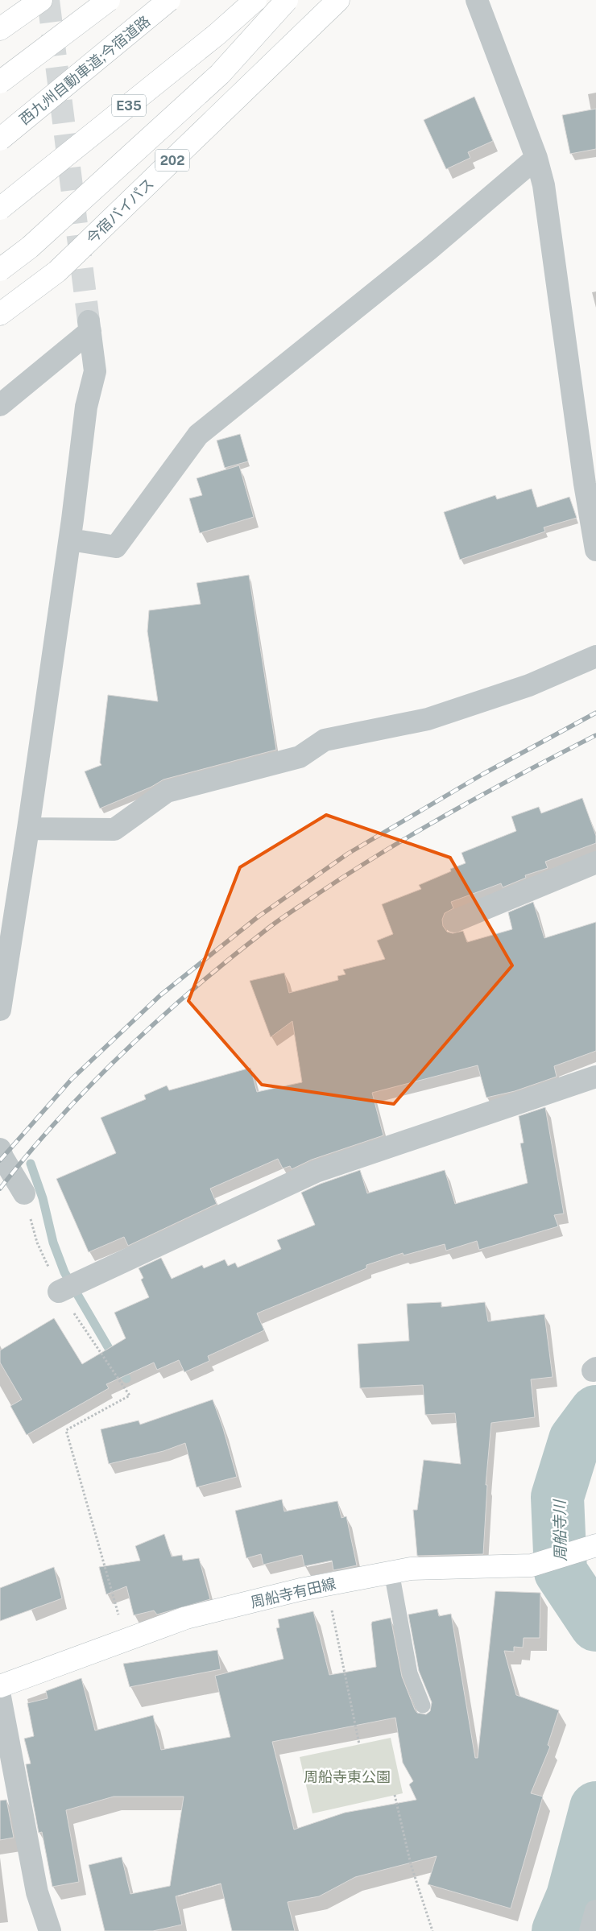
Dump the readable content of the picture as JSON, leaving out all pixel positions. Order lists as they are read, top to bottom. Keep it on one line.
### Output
{"streets":{"main road":["西九州自動車道;今宿道路","E35","202","今宿バイパス","周船寺有田線"]},"water":["周船寺川"],"parks":["周船寺東公園"]}
